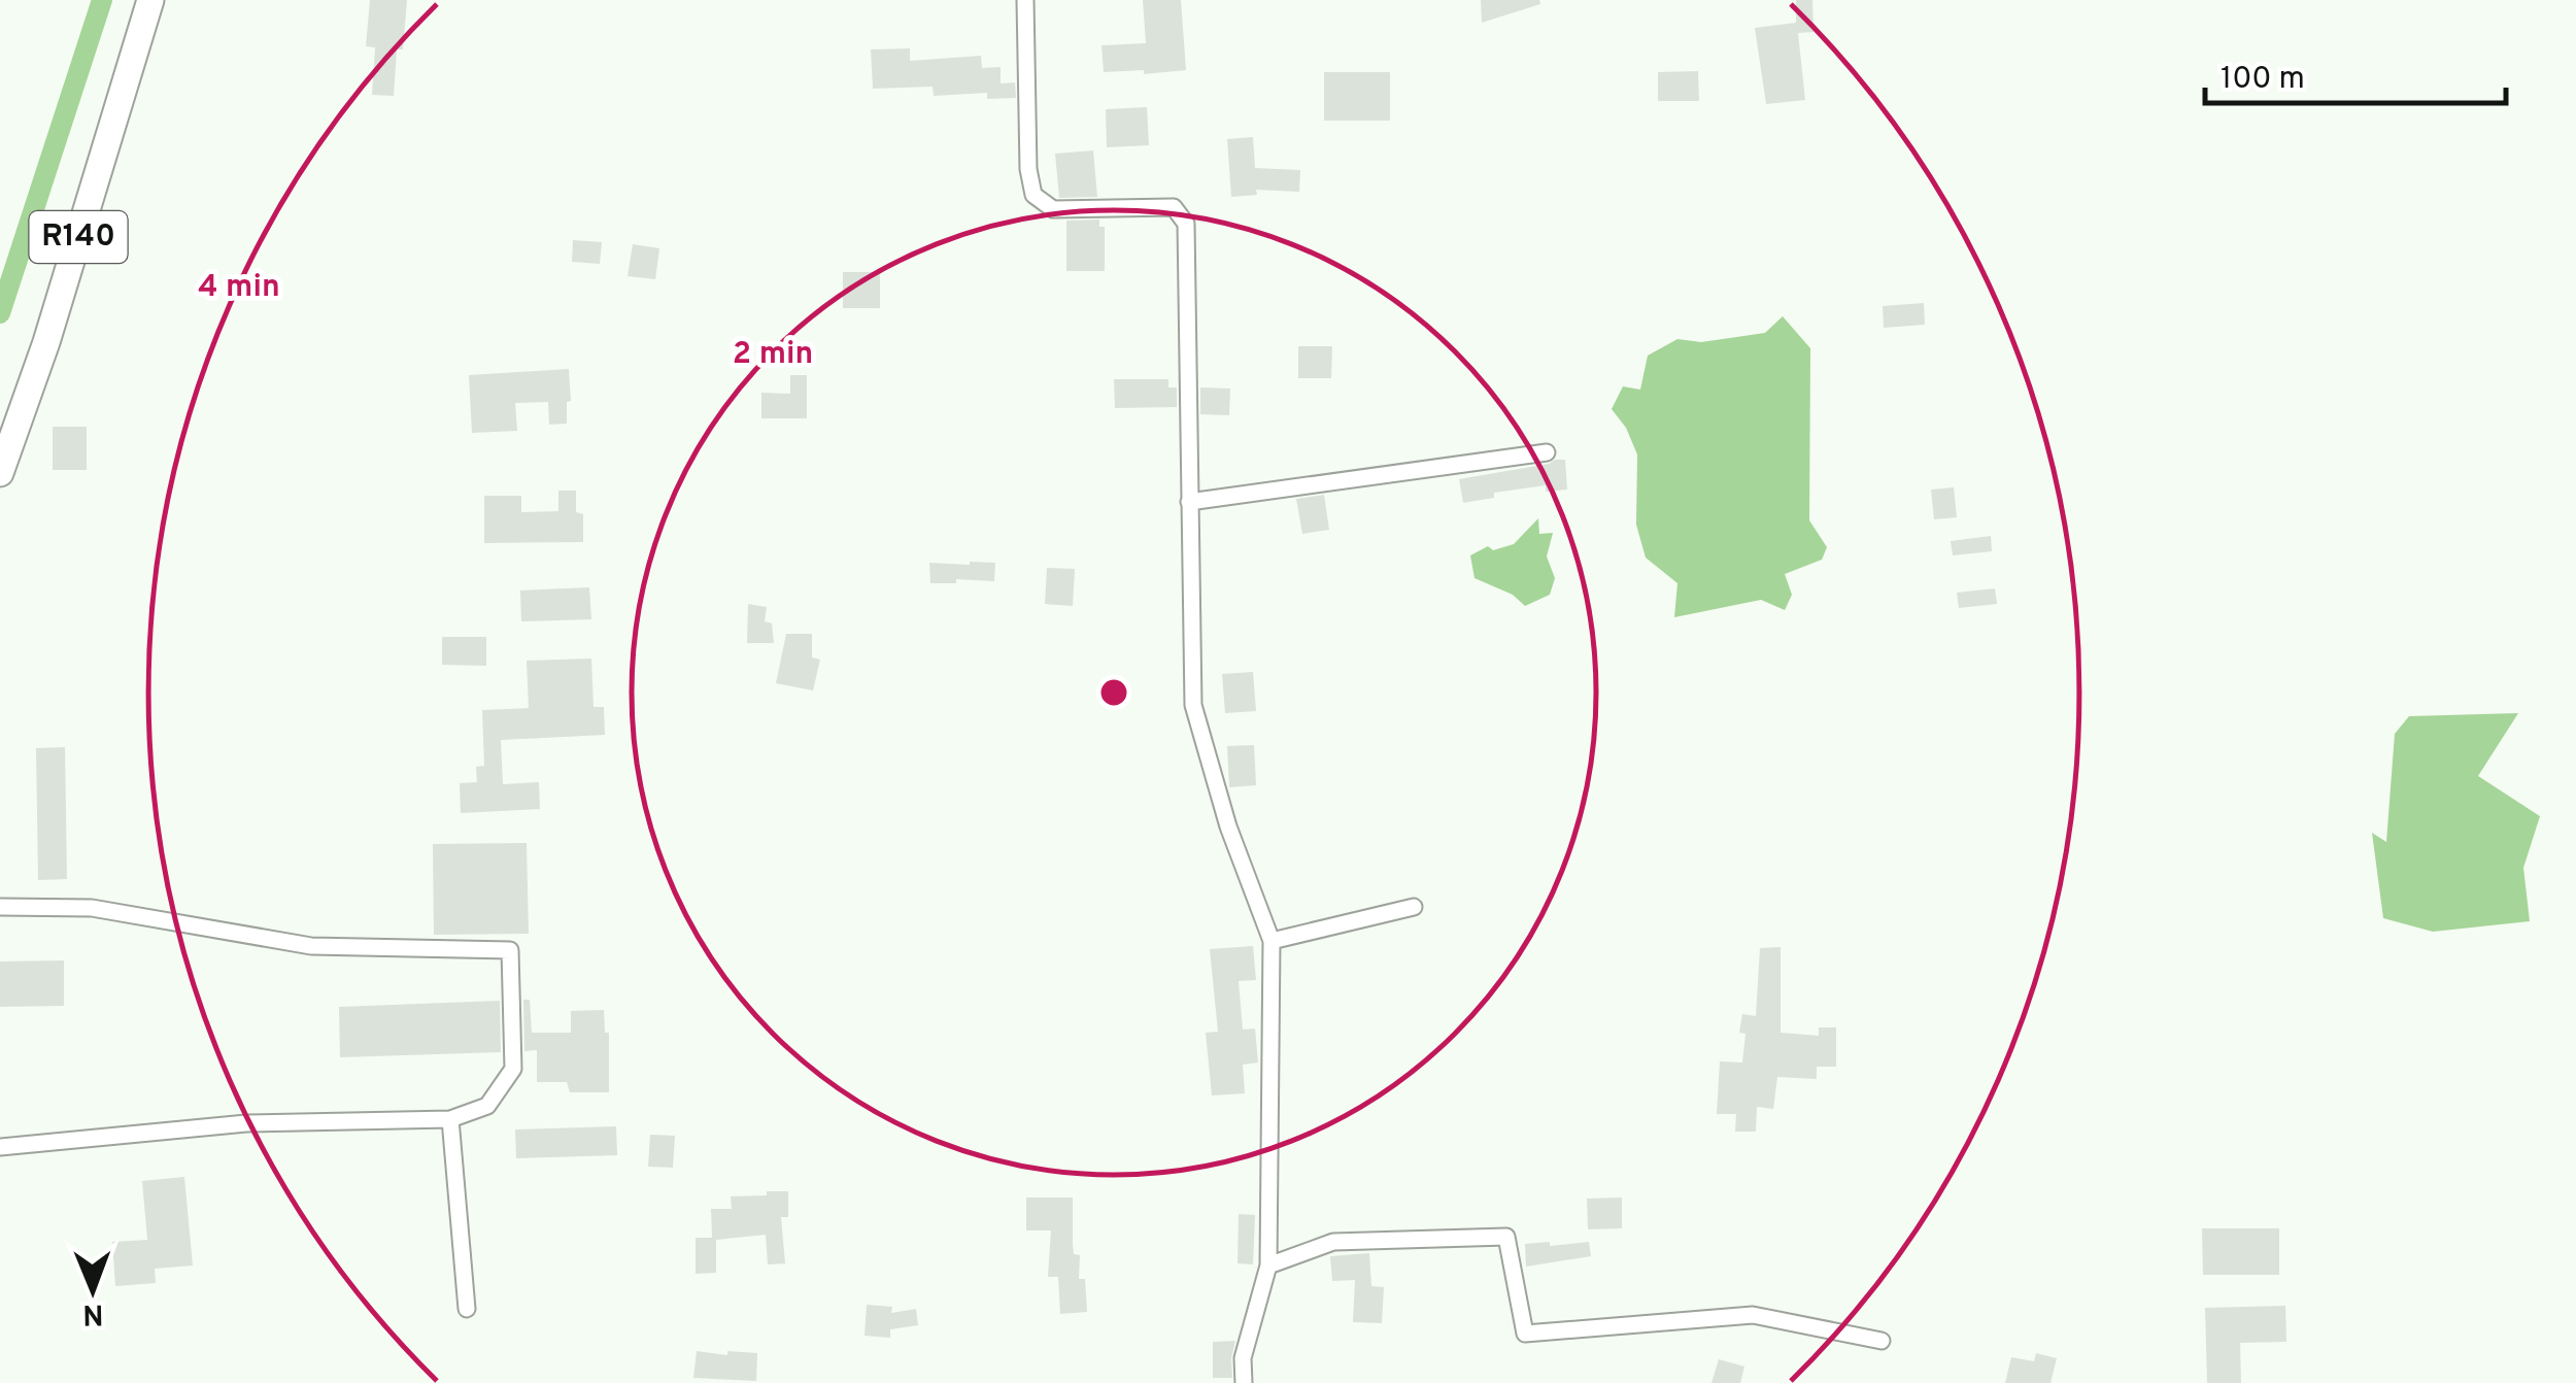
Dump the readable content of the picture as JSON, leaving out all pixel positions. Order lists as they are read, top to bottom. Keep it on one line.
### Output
{"streets":{"main road":["R140"]},"scale_bar":"100 m","north":"bottom","rings":["4 min","2 min"]}
